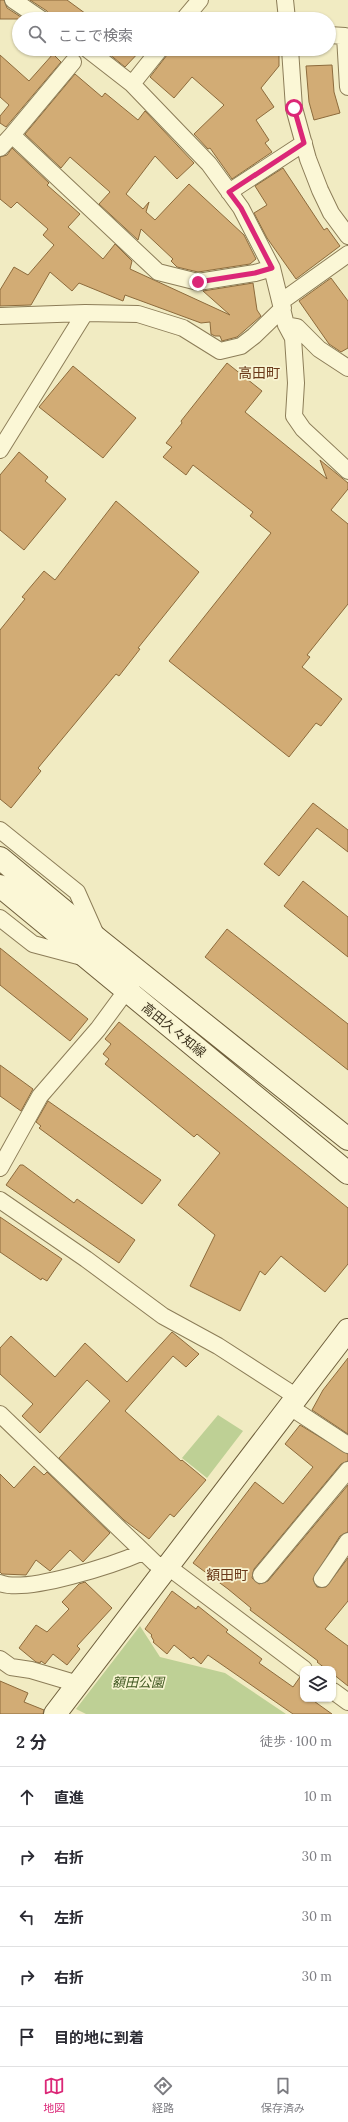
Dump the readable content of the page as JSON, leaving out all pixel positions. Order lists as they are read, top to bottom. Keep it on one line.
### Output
{"streets":{"main road":["高田久々知線"]},"districts":["高田町","額田町"],"parks":["額田公園"],"page":{"search":"ここで検索","heading":["2 分","徒歩 · 100 m"],"list":[["直進","10 m"],["右折","30 m"],["左折","30 m"],["右折","30 m"],"目的地に到着"],"nav":["地図","経路","保存済み"]}}
